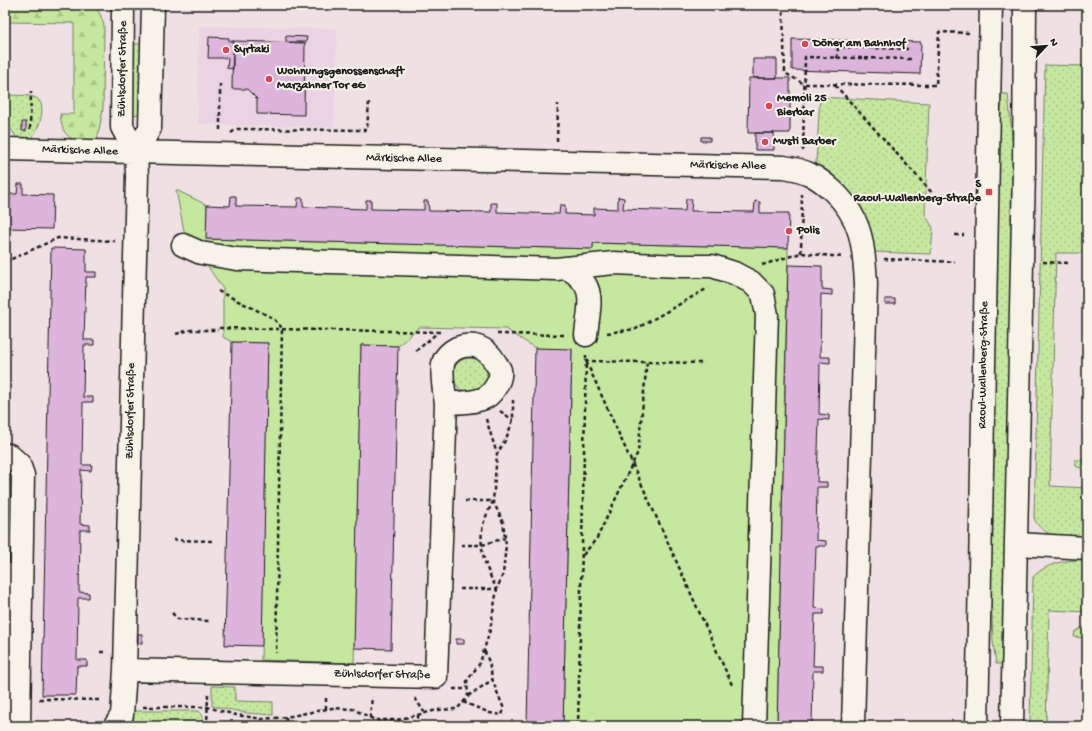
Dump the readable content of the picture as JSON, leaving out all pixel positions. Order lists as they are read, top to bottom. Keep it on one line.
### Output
{"streets":{"street":["Zühlsdorfer Straße","Märkische Allee","Raoul-Wallenberg-Straße"]},"crossings":[["Zühlsdorfer Straße","Märkische Allee"]],"places":{"other":["Döner am Bahnhof","Syrtaki","Wohnungsgenossenschaft Marzahner Tor eG","Memoli 25 Bierbar","Musti Barber","Polis"],"transit":["S Raoul-Wallenberg-Straße"]},"north":"top right"}
